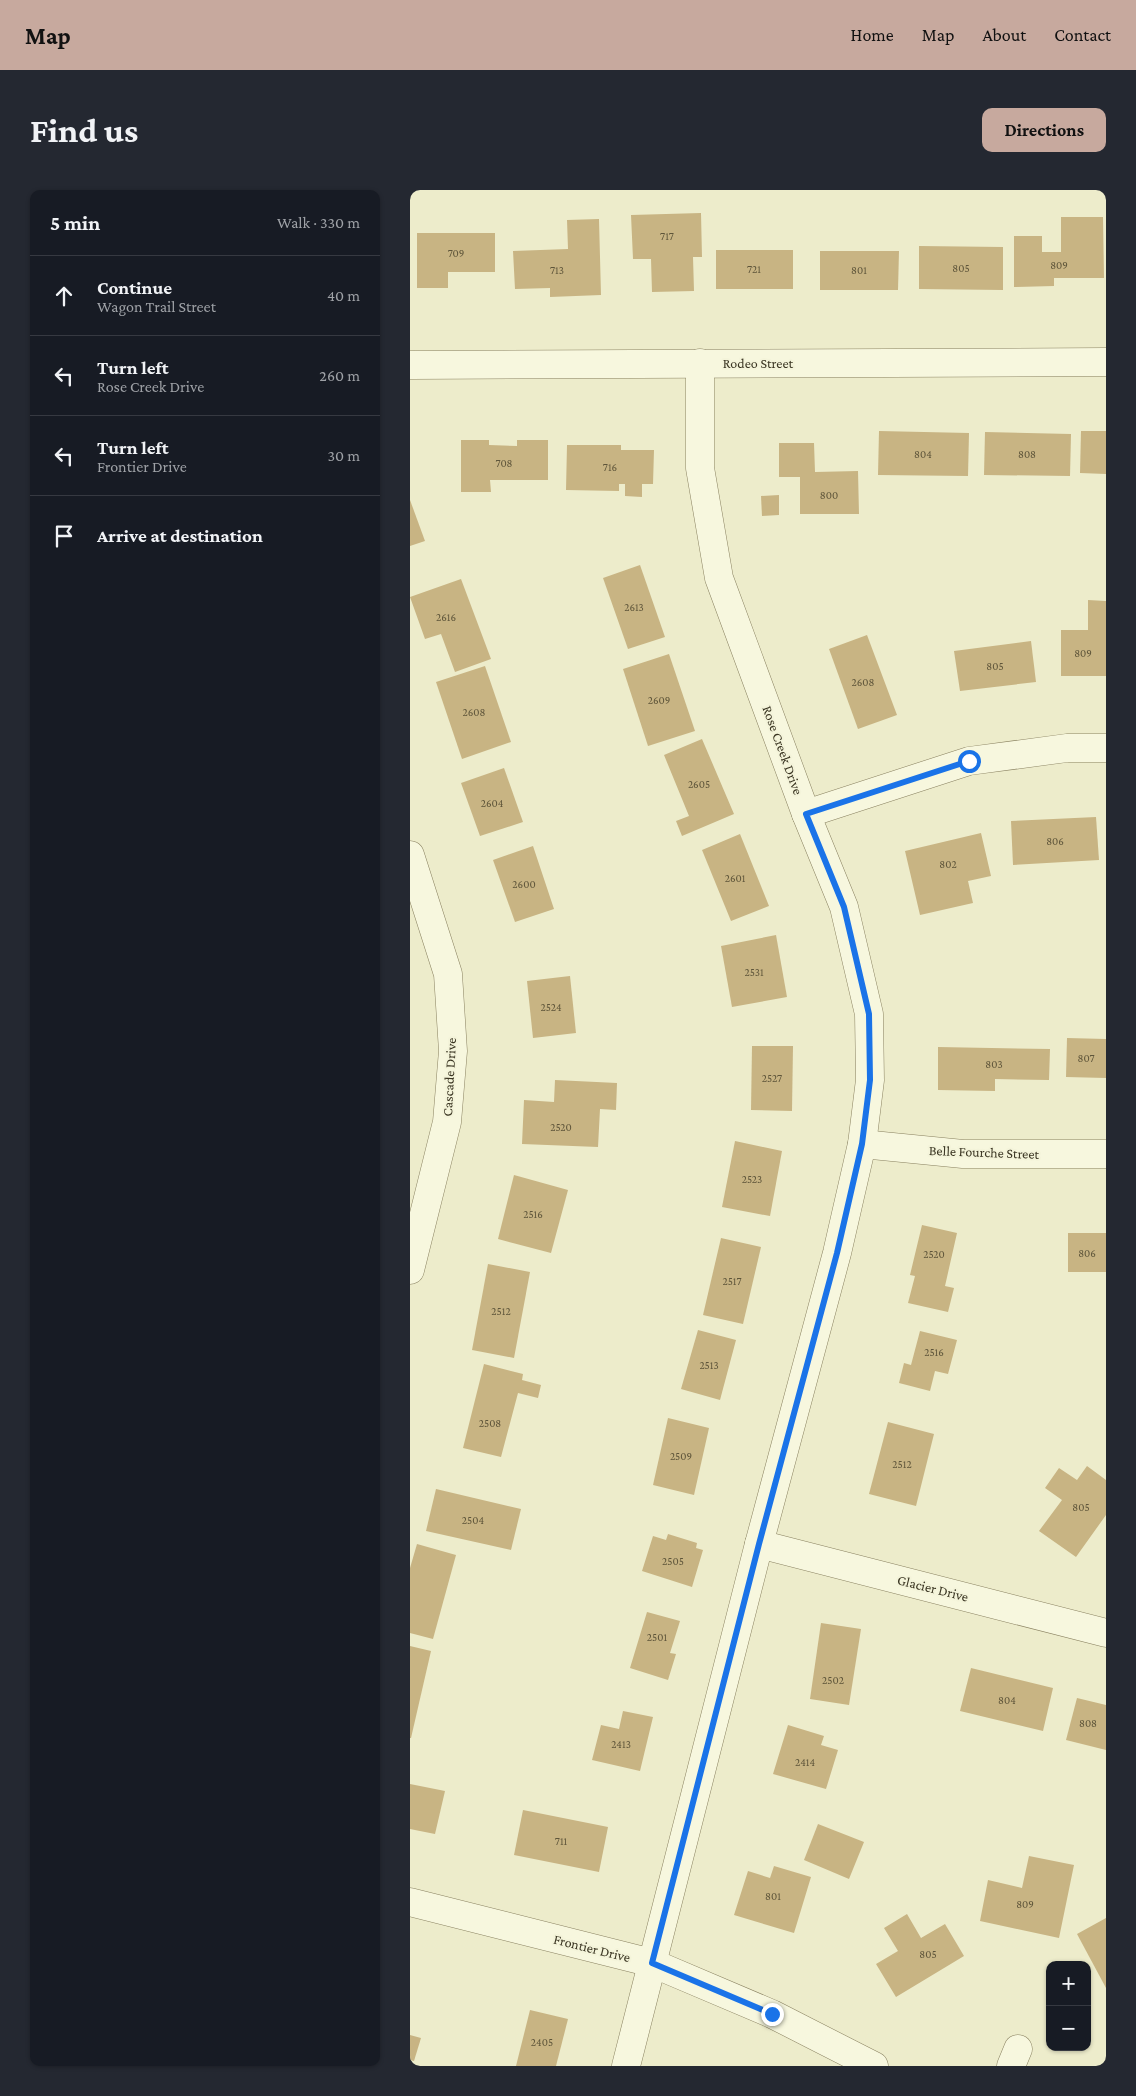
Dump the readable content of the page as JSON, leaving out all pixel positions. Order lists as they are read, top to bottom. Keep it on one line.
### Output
{"streets":{"street":["Rodeo Street","Rose Creek Drive","Cascade Drive","Belle Fourche Street","Glacier Drive","Frontier Drive"]},"crossings":[["Rodeo Street","Rose Creek Drive"],["Rose Creek Drive","Belle Fourche Street"],["Rose Creek Drive","Glacier Drive"],["Rose Creek Drive","Frontier Drive"]],"house_numbers":["717","709","809","805","721","713","801","804","808","708","716","800","2613","2616","809","805","2608","2609","2608","2605","2604","806","802","2601","2600","2531","2524","807","803","2527","2520","2523","2516","806","2520","2517","2512","2516","2513","2508","2509","2512","805","2504","2505","2501","2502","804","808","2413","2414","711","801","809","805","2405"],"page":{"header":"Map","nav":["Home","Map","About","Contact"],"buttons":"Directions","title":"Find us","heading":["5 min","Walk · 330 m"],"list":[["Continue","Wagon Trail Street","40 m"],["Turn left","Rose Creek Drive","260 m"],["Turn left","Frontier Drive","30 m"],"Arrive at destination"],"map_buttons":["+","−"]}}
